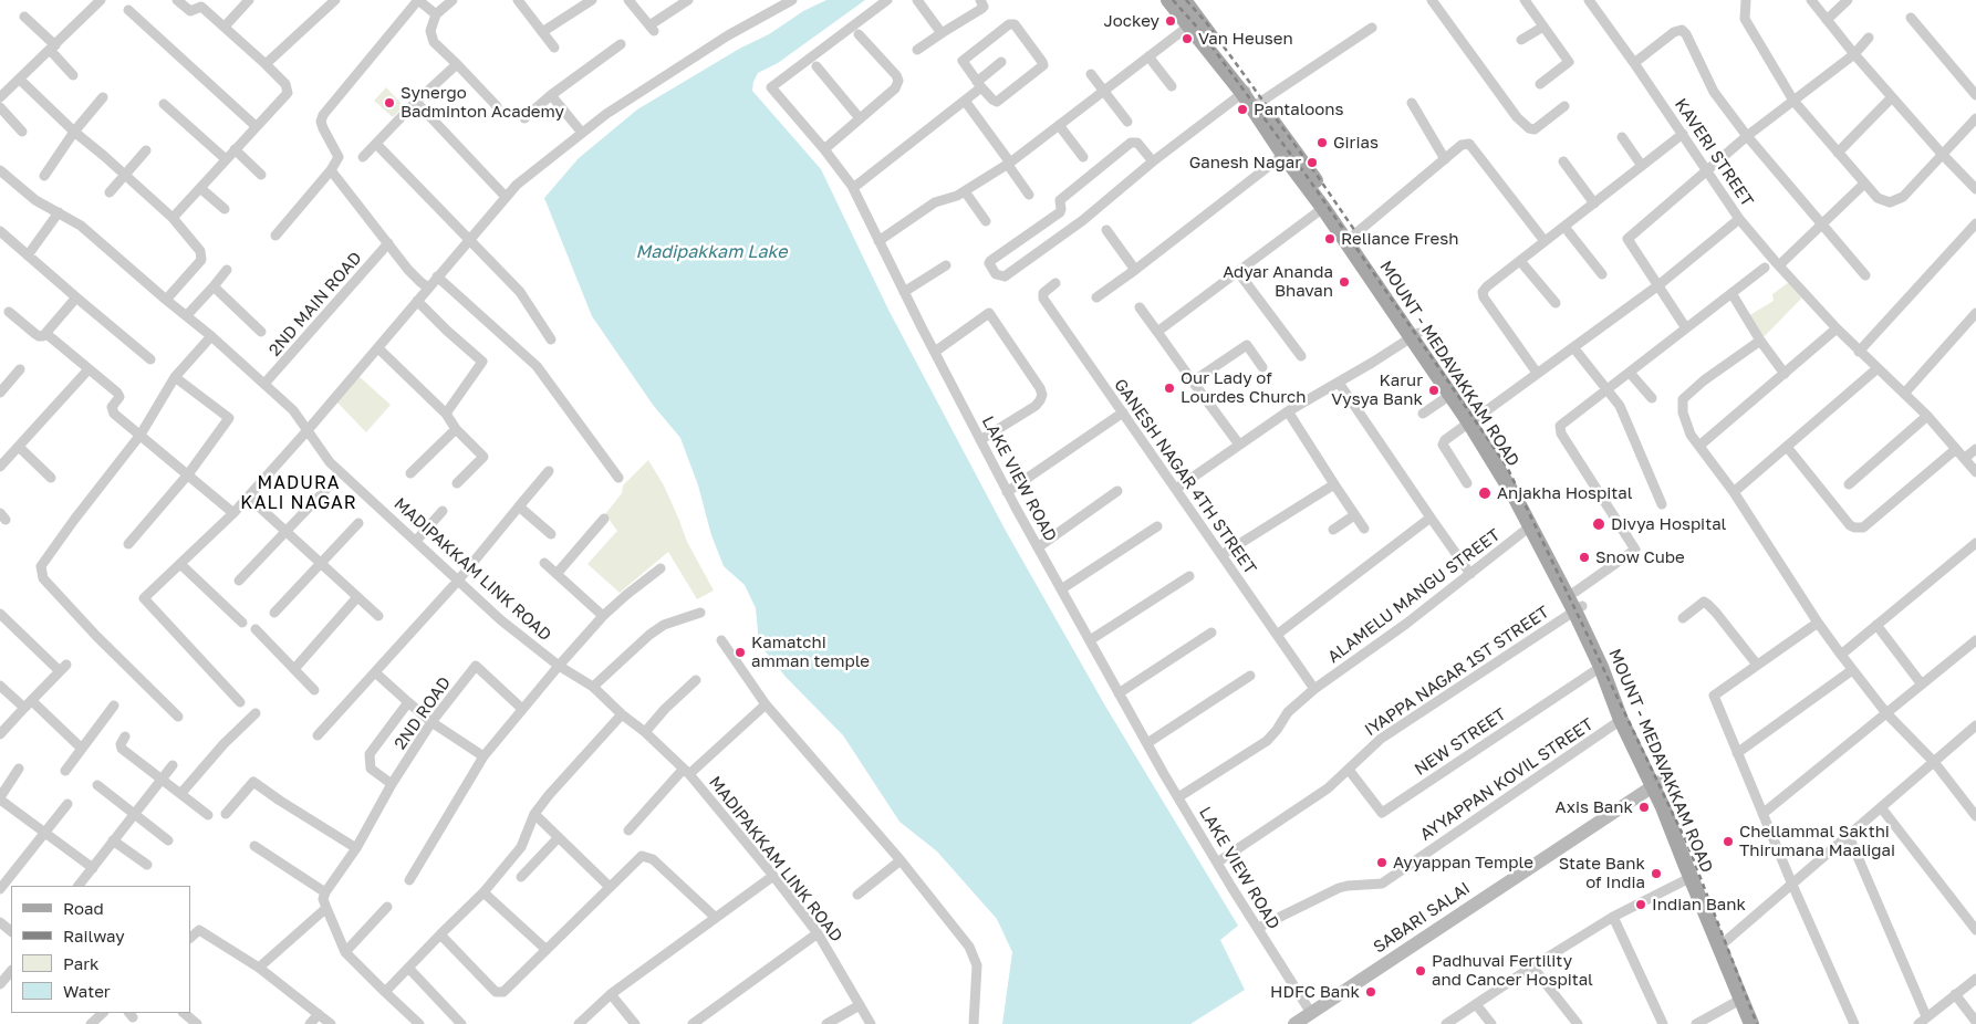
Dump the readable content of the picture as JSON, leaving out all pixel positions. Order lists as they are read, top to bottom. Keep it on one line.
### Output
{"streets":{"main road":["MOUNT - MEDAVAKKAM ROAD","SABARI SALAI"],"street":["KAVERI STREET","2ND MAIN ROAD","GANESH NAGAR 4TH STREET","LAKE VIEW ROAD","MADIPAKKAM LINK ROAD","ALAMELU MANGU STREET","IYAPPA NAGAR 1ST STREET","2ND ROAD","NEW STREET","AYYAPPAN KOVIL STREET"]},"crossings":[["2ND MAIN ROAD","MADIPAKKAM LINK ROAD"],["MOUNT - MEDAVAKKAM ROAD","ALAMELU MANGU STREET"],["MOUNT - MEDAVAKKAM ROAD","IYAPPA NAGAR 1ST STREET"],["MOUNT - MEDAVAKKAM ROAD","NEW STREET"],["MOUNT - MEDAVAKKAM ROAD","AYYAPPAN KOVIL STREET"],["MOUNT - MEDAVAKKAM ROAD","SABARI SALAI"],["GANESH NAGAR 4TH STREET","ALAMELU MANGU STREET"],["LAKE VIEW ROAD","ALAMELU MANGU STREET"],["LAKE VIEW ROAD","IYAPPA NAGAR 1ST STREET"],["LAKE VIEW ROAD","AYYAPPAN KOVIL STREET"],["LAKE VIEW ROAD","SABARI SALAI"],["IYAPPA NAGAR 1ST STREET","NEW STREET"]],"districts":["MADURA KALI NAGAR"],"water":["Madipakkam Lake"],"places":["Jockey","Van Heusen","Synergo Badminton Academy","Pantaloons","Girias","Ganesh Nagar","Reliance Fresh","Adyar Ananda Bhavan","Our Lady of Lourdes Church","Karur Vysya Bank","Anjakha Hospital","Divya Hospital","Snow Cube","Kamatchi amman temple","Axis Bank","Chellammal Sakthi Thirumana Maaligai","Ayyappan Temple","State Bank of India","Indian Bank","Padhuvai Fertility and Cancer Hospital","HDFC Bank"],"legend":["Road","Railway","Park","Water"]}
